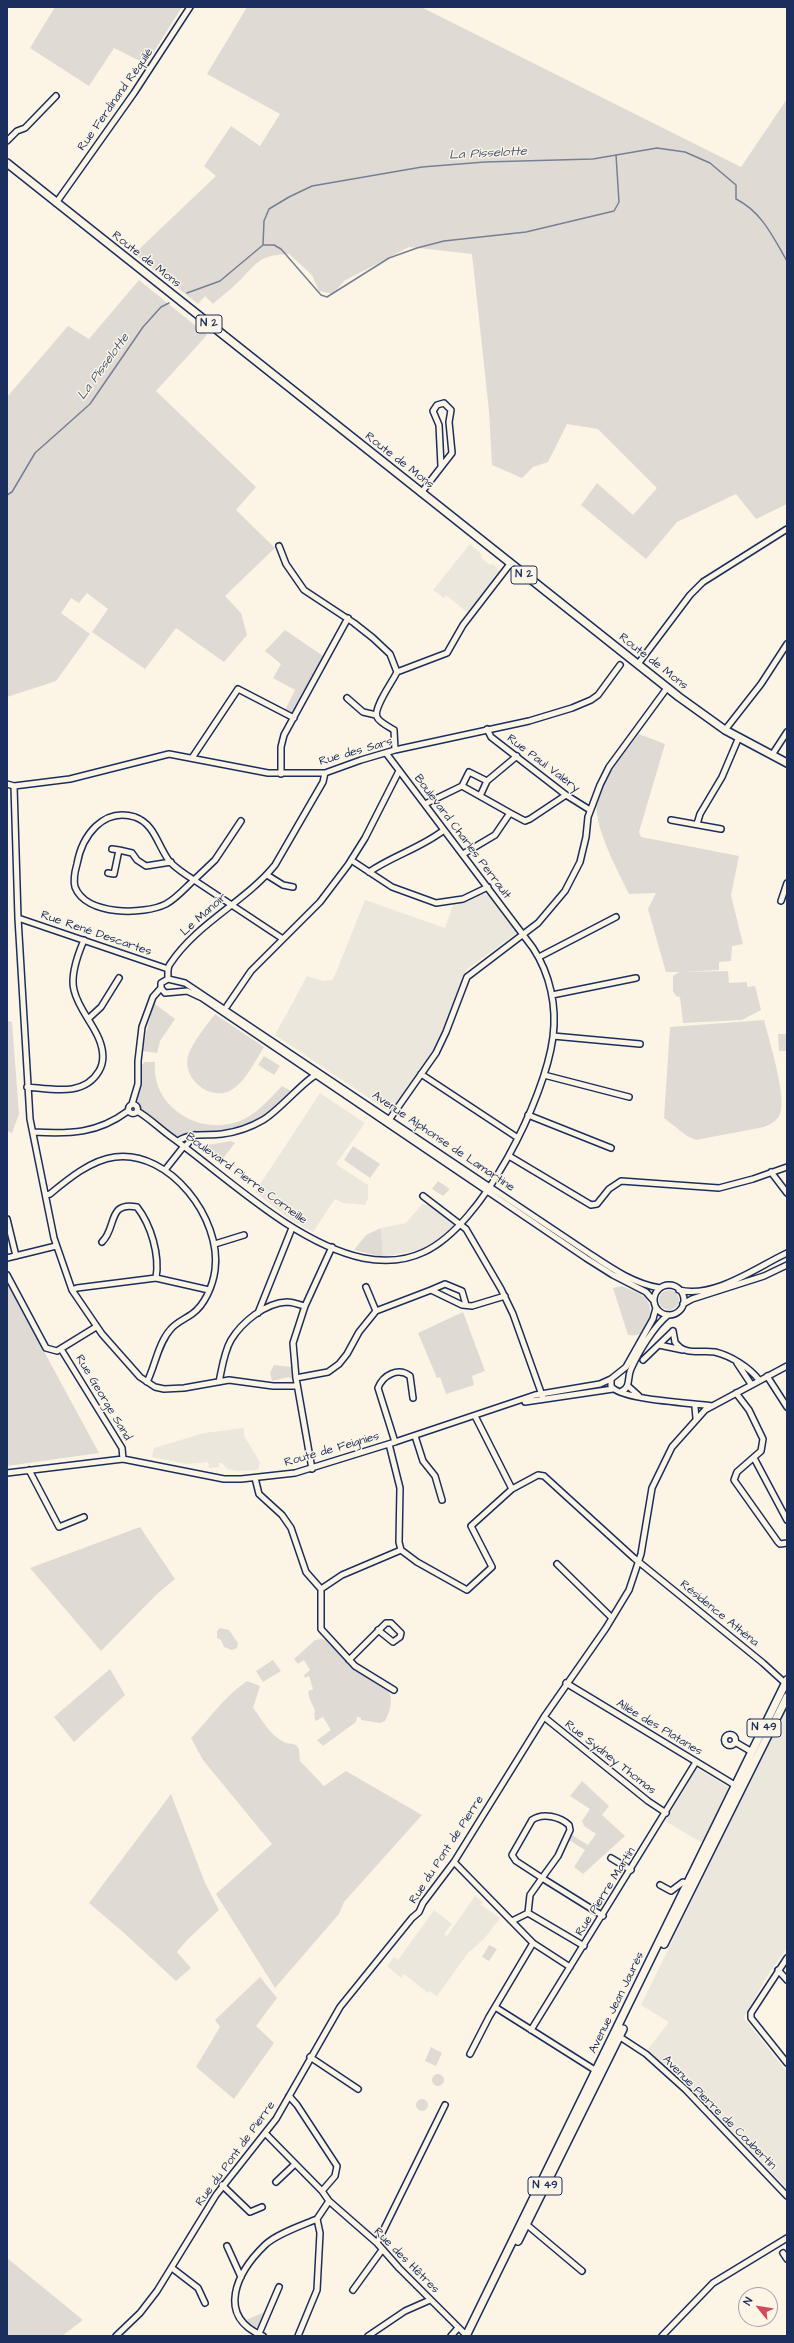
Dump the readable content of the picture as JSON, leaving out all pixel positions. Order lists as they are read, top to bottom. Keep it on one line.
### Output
{"streets":{"main road":["Route de Mons","N 2","N 49","Avenue Jean Jaurès"],"street":["Rue Ferdinand Réquilé","Rue des Sars","Rue Paul Valéry","Boulevard Charles Perrault","Le Manoir","Rue René Descartes","Avenue Alphonse de Lamartine","Boulevard Pierre Corneille","Rue George Sand","Route de Feignies","Résidence Athéna","Allée des Platanes","Rue Sydney Thomas","Rue du Pont de Pierre","Rue Pierre Martin","Avenue Pierre de Coubertin","Rue des Hêtres"]},"crossings":[["Rue Ferdinand Réquilé","Route de Mons"],["Rue des Sars","Rue Paul Valéry"],["Rue des Sars","Boulevard Charles Perrault"],["Rue des Sars","Le Manoir"],["Boulevard Charles Perrault","Boulevard Pierre Corneille"],["Le Manoir","Rue René Descartes"],["Avenue Alphonse de Lamartine","Boulevard Pierre Corneille"],["Rue George Sand","Route de Feignies"],["Résidence Athéna","Rue du Pont de Pierre"],["Résidence Athéna","Avenue Jean Jaurès"],["Allée des Platanes","Rue du Pont de Pierre"],["Allée des Platanes","Rue Pierre Martin"],["Allée des Platanes","Avenue Jean Jaurès"],["Rue Sydney Thomas","Rue du Pont de Pierre"],["Rue Sydney Thomas","Rue Pierre Martin"],["Rue du Pont de Pierre","Rue des Hêtres"],["Avenue Jean Jaurès","Avenue Pierre de Coubertin"],["Avenue Jean Jaurès","Rue des Hêtres"]],"water":["La Pisselotte"],"north":"top left"}
